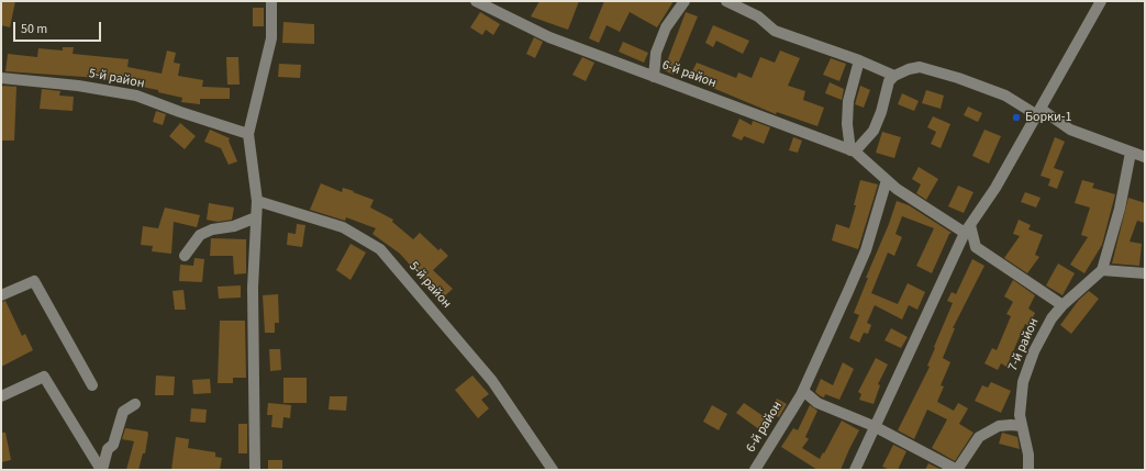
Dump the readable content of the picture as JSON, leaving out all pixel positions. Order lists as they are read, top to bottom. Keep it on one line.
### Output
{"streets":{"street":["6-й район","5-й район","7-й район"]},"places":["Борки-1"],"scale_bar":"50 m"}
